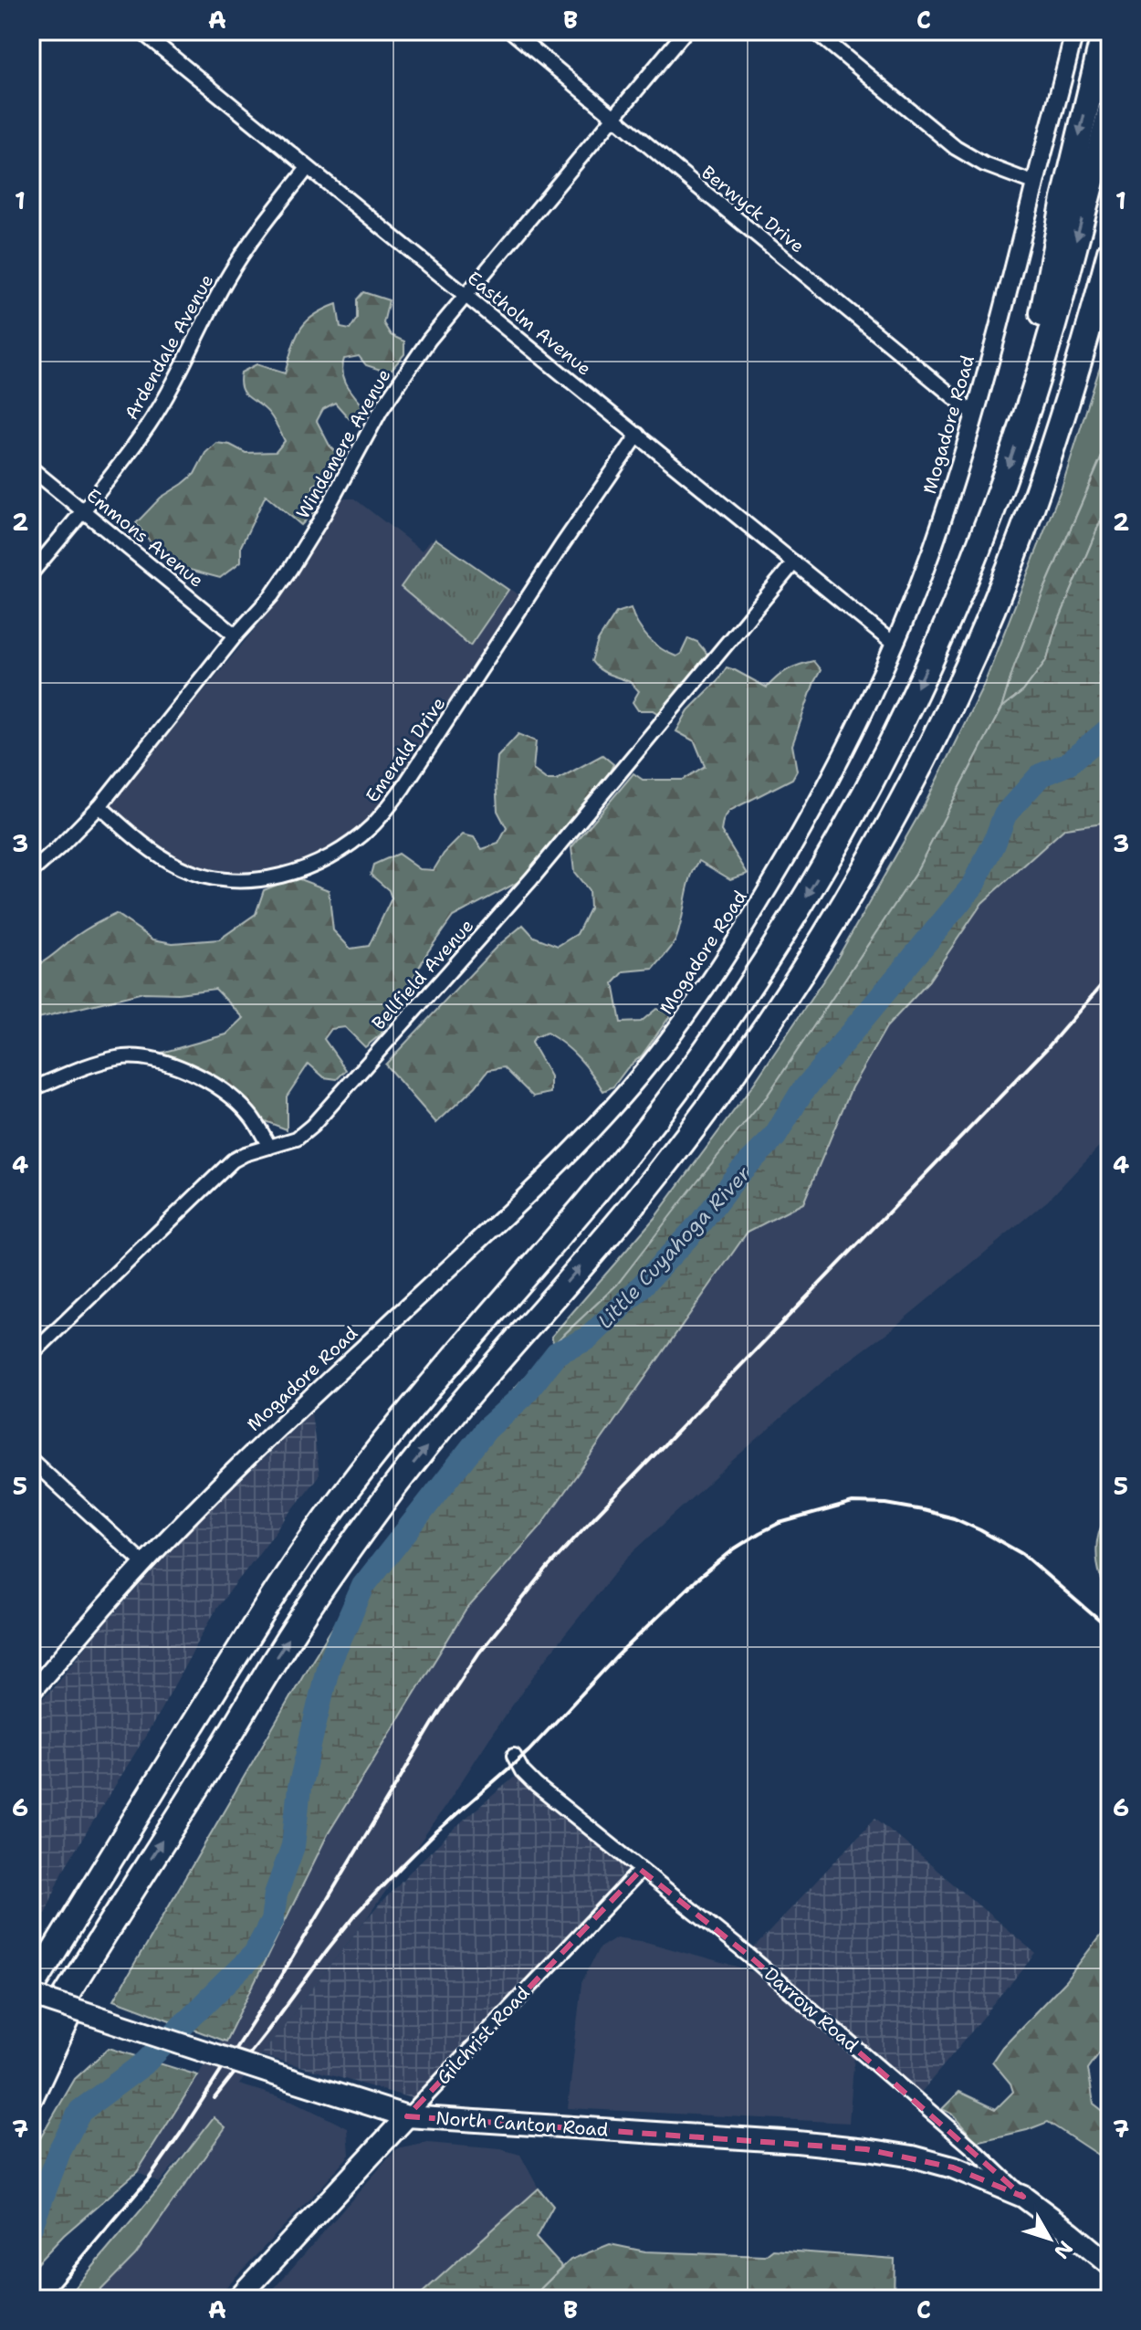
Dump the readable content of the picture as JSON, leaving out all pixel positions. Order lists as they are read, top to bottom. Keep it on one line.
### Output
{"streets":{"main road":["Darrow Road","Gilchrist Road","North Canton Road"],"street":["Berwyck Drive","Eastholm Avenue","Ardendale Avenue","Mogadore Road","Windemere Avenue","Emmons Avenue","Emerald Drive","Bellfield Avenue"]},"crossings":[["Berwyck Drive","Mogadore Road"],["Berwyck Drive","Windemere Avenue"],["Eastholm Avenue","Ardendale Avenue"],["Eastholm Avenue","Mogadore Road"],["Eastholm Avenue","Windemere Avenue"],["Eastholm Avenue","Emerald Drive"],["Eastholm Avenue","Bellfield Avenue"],["Ardendale Avenue","Emmons Avenue"],["Windemere Avenue","Emmons Avenue"],["Windemere Avenue","Emerald Drive"],["Darrow Road","Gilchrist Road"],["Darrow Road","North Canton Road"],["Gilchrist Road","North Canton Road"]],"water":["Little Cuyahoga River"],"north":"bottom right","grid":{"columns":["A","B","C"],"rows":["1","2","3","4","5","6","7"]}}
